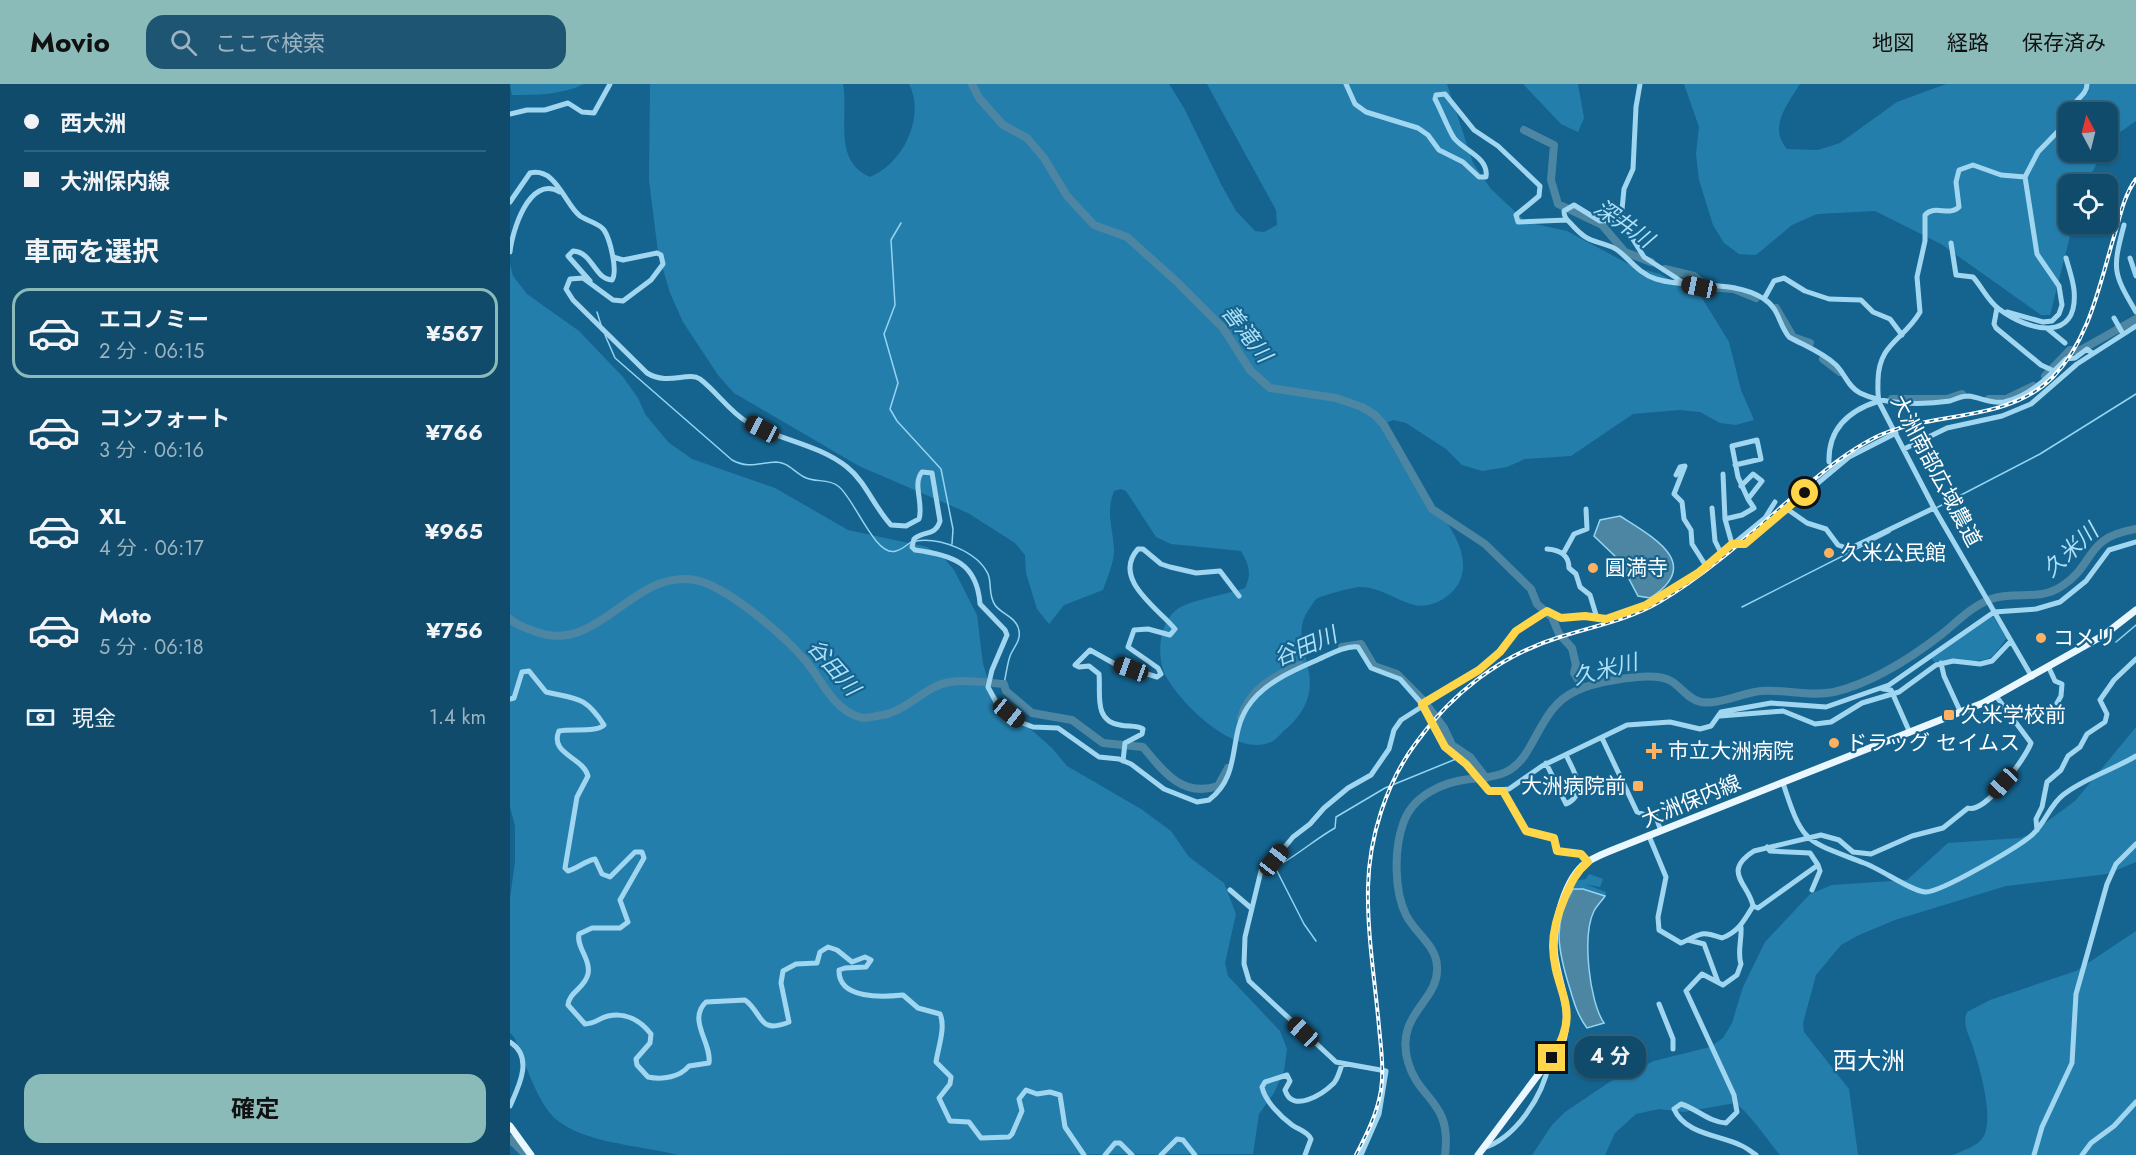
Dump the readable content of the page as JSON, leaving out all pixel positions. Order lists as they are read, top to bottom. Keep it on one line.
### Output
{"streets":{"main road":["大洲保内線"],"street":["大洲南部広域農道"]},"crossings":[["大洲南部広域農道","大洲保内線"]],"districts":["西大洲"],"water":["深井川","善滝川","久米川","谷田川"],"places":{"other":["久米公民館","圓満寺","コメリ","ドラッグ セイムス"],"transit":["久米学校前","大洲病院前"],"health":["市立大洲病院"]},"north":"top","page":{"header":"Movio","search":"ここで検索","nav":["地図","経路","保存済み"],"banner":["西大洲","大洲保内線"],"heading":"車両を選択","list":[{"name":"エコノミー","note":"2 分 · 06:15","value":"¥567"},{"name":"コンフォート","note":"3 分 · 06:16","value":"¥766"},{"name":"XL","note":"4 分 · 06:17","value":"¥965"},{"name":"Moto","note":"5 分 · 06:18","value":"¥756"}],"pay":["現金","1.4 km"],"bubble":"4 分","buttons":"確定"}}
